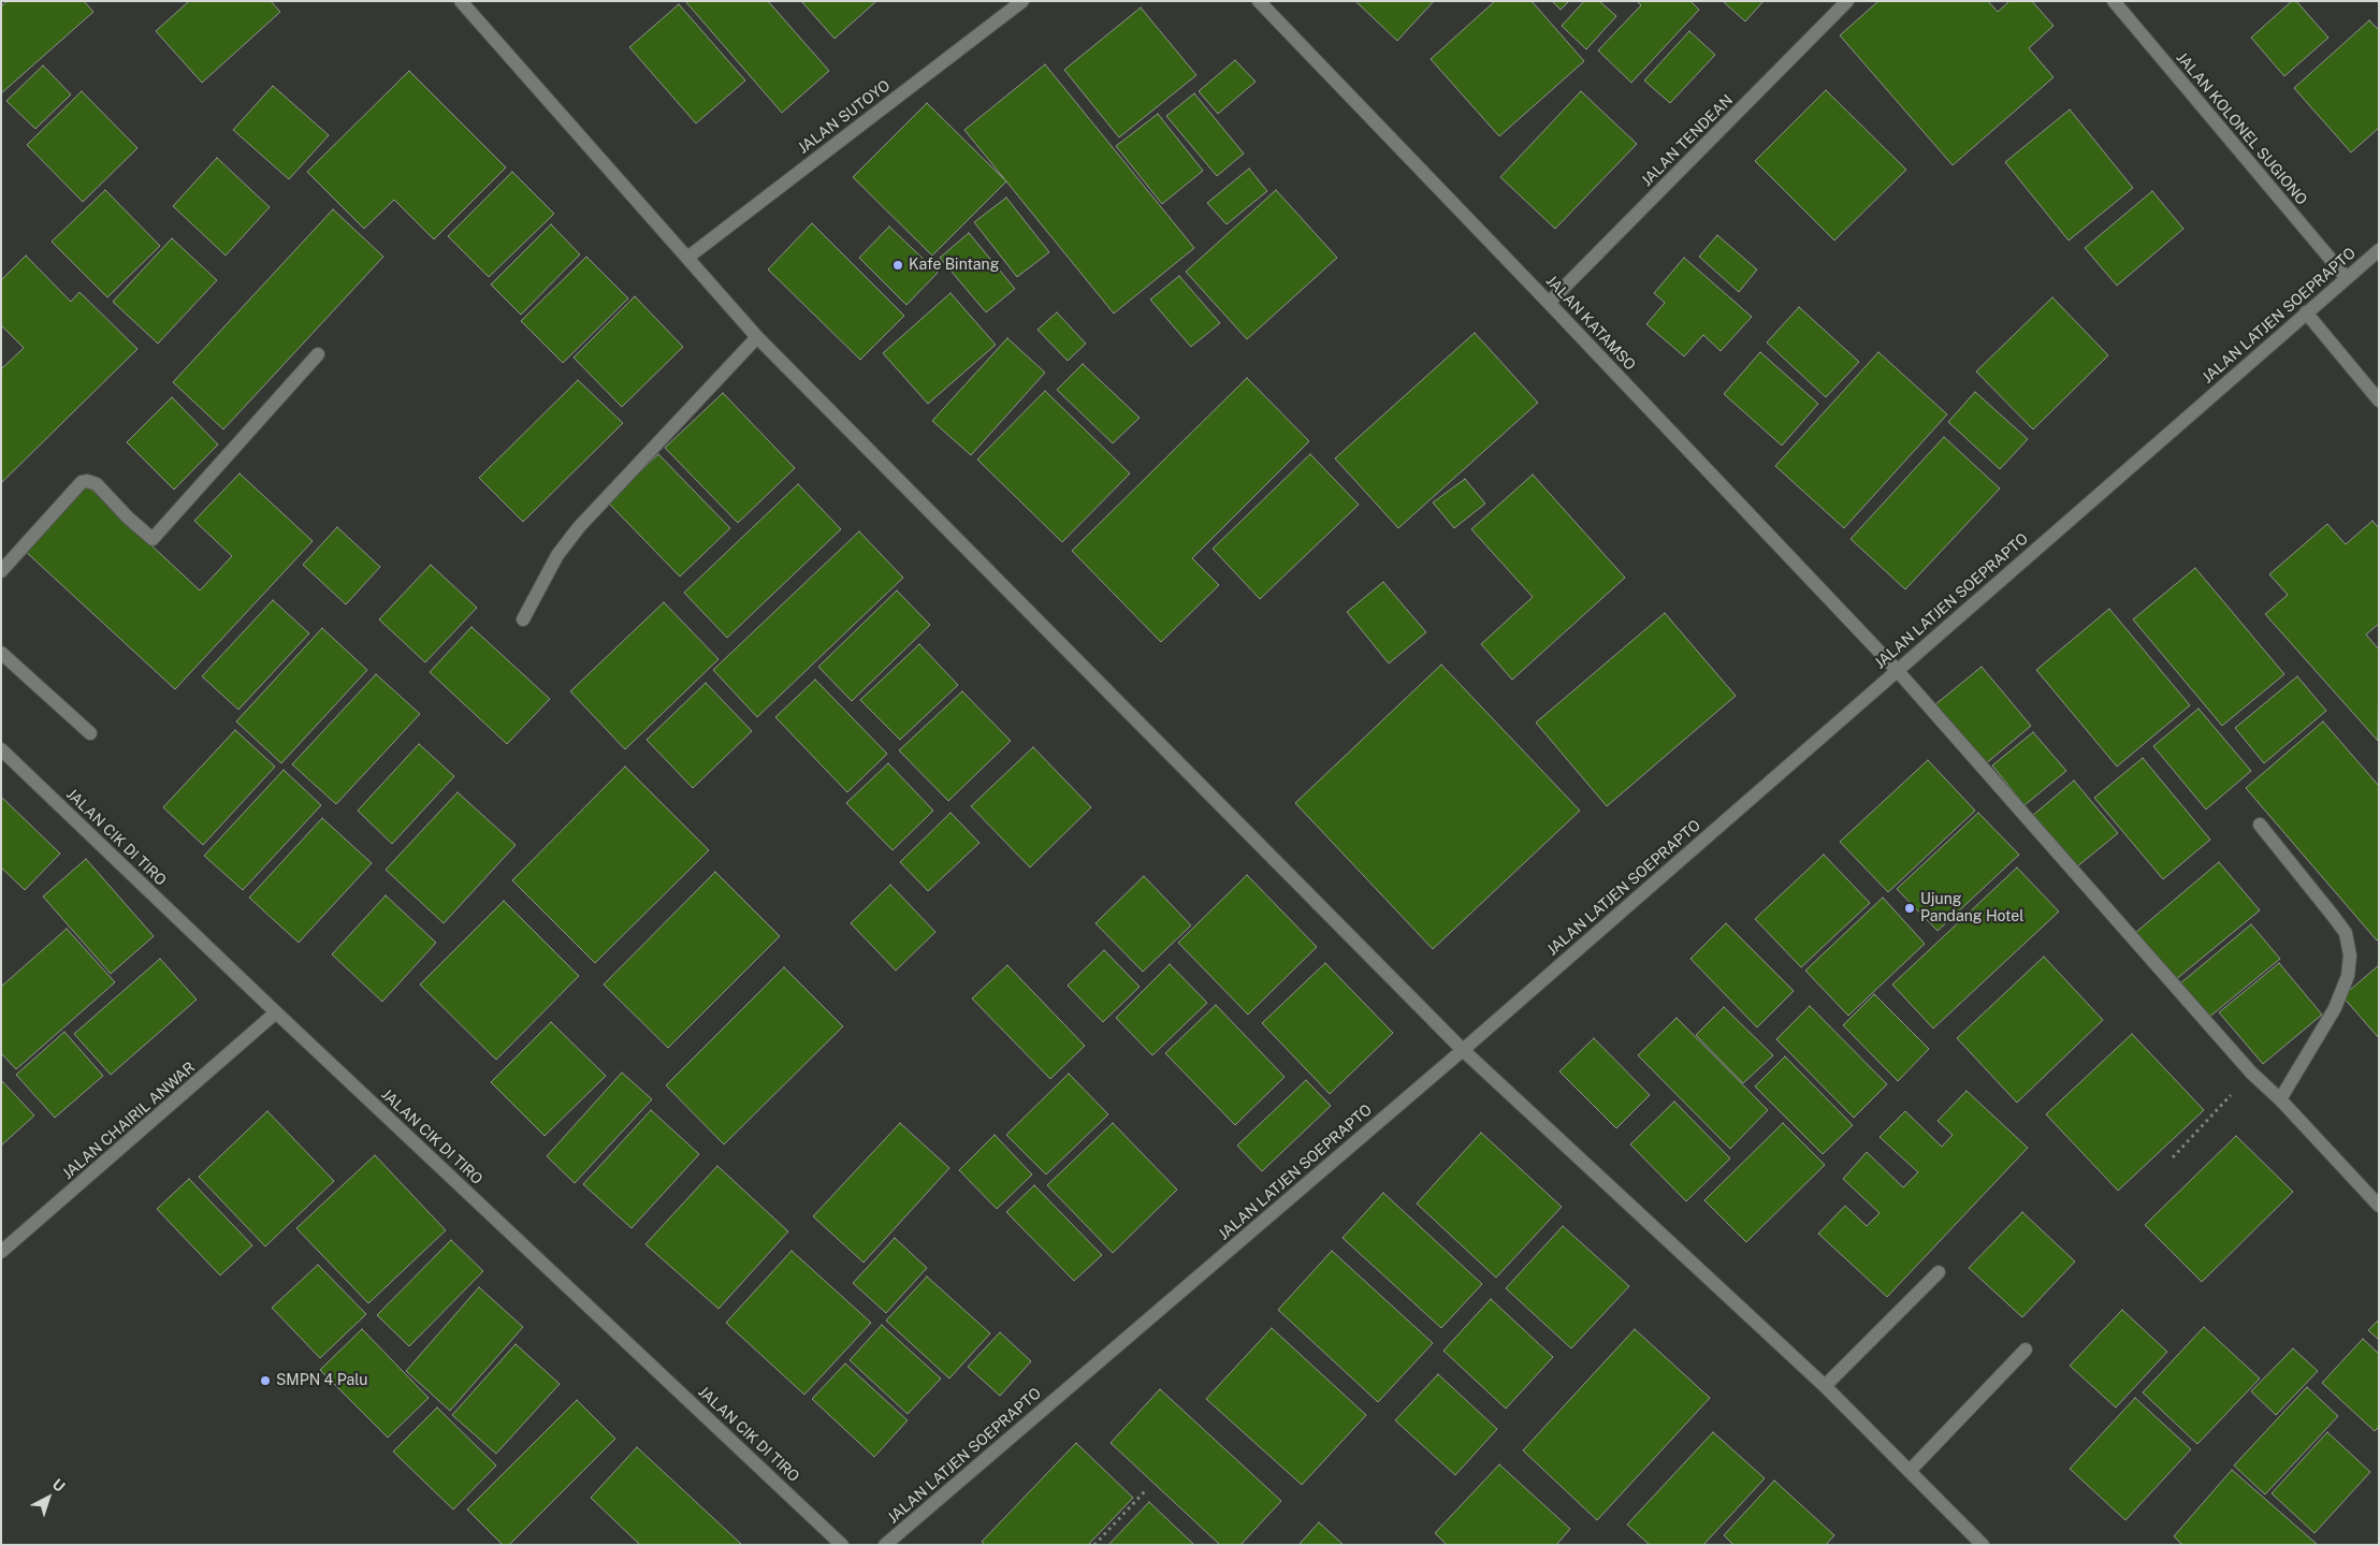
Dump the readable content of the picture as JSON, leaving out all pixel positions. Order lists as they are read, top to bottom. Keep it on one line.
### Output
{"streets":{"street":["JALAN SUTOYO","JALAN KOLONEL SUGIONO","JALAN TENDEAN","JALAN LATJEN SOEPRAPTO","JALAN KATAMSO","JALAN CIK DI TIRO","JALAN CHAIRIL ANWAR"]},"crossings":[["JALAN KOLONEL SUGIONO","JALAN LATJEN SOEPRAPTO"],["JALAN TENDEAN","JALAN KATAMSO"],["JALAN LATJEN SOEPRAPTO","JALAN KATAMSO"],["JALAN CIK DI TIRO","JALAN CHAIRIL ANWAR"]],"places":["Kafe Bintang","Ujung Pandang Hotel","SMPN 4 Palu"],"north":"top right"}
